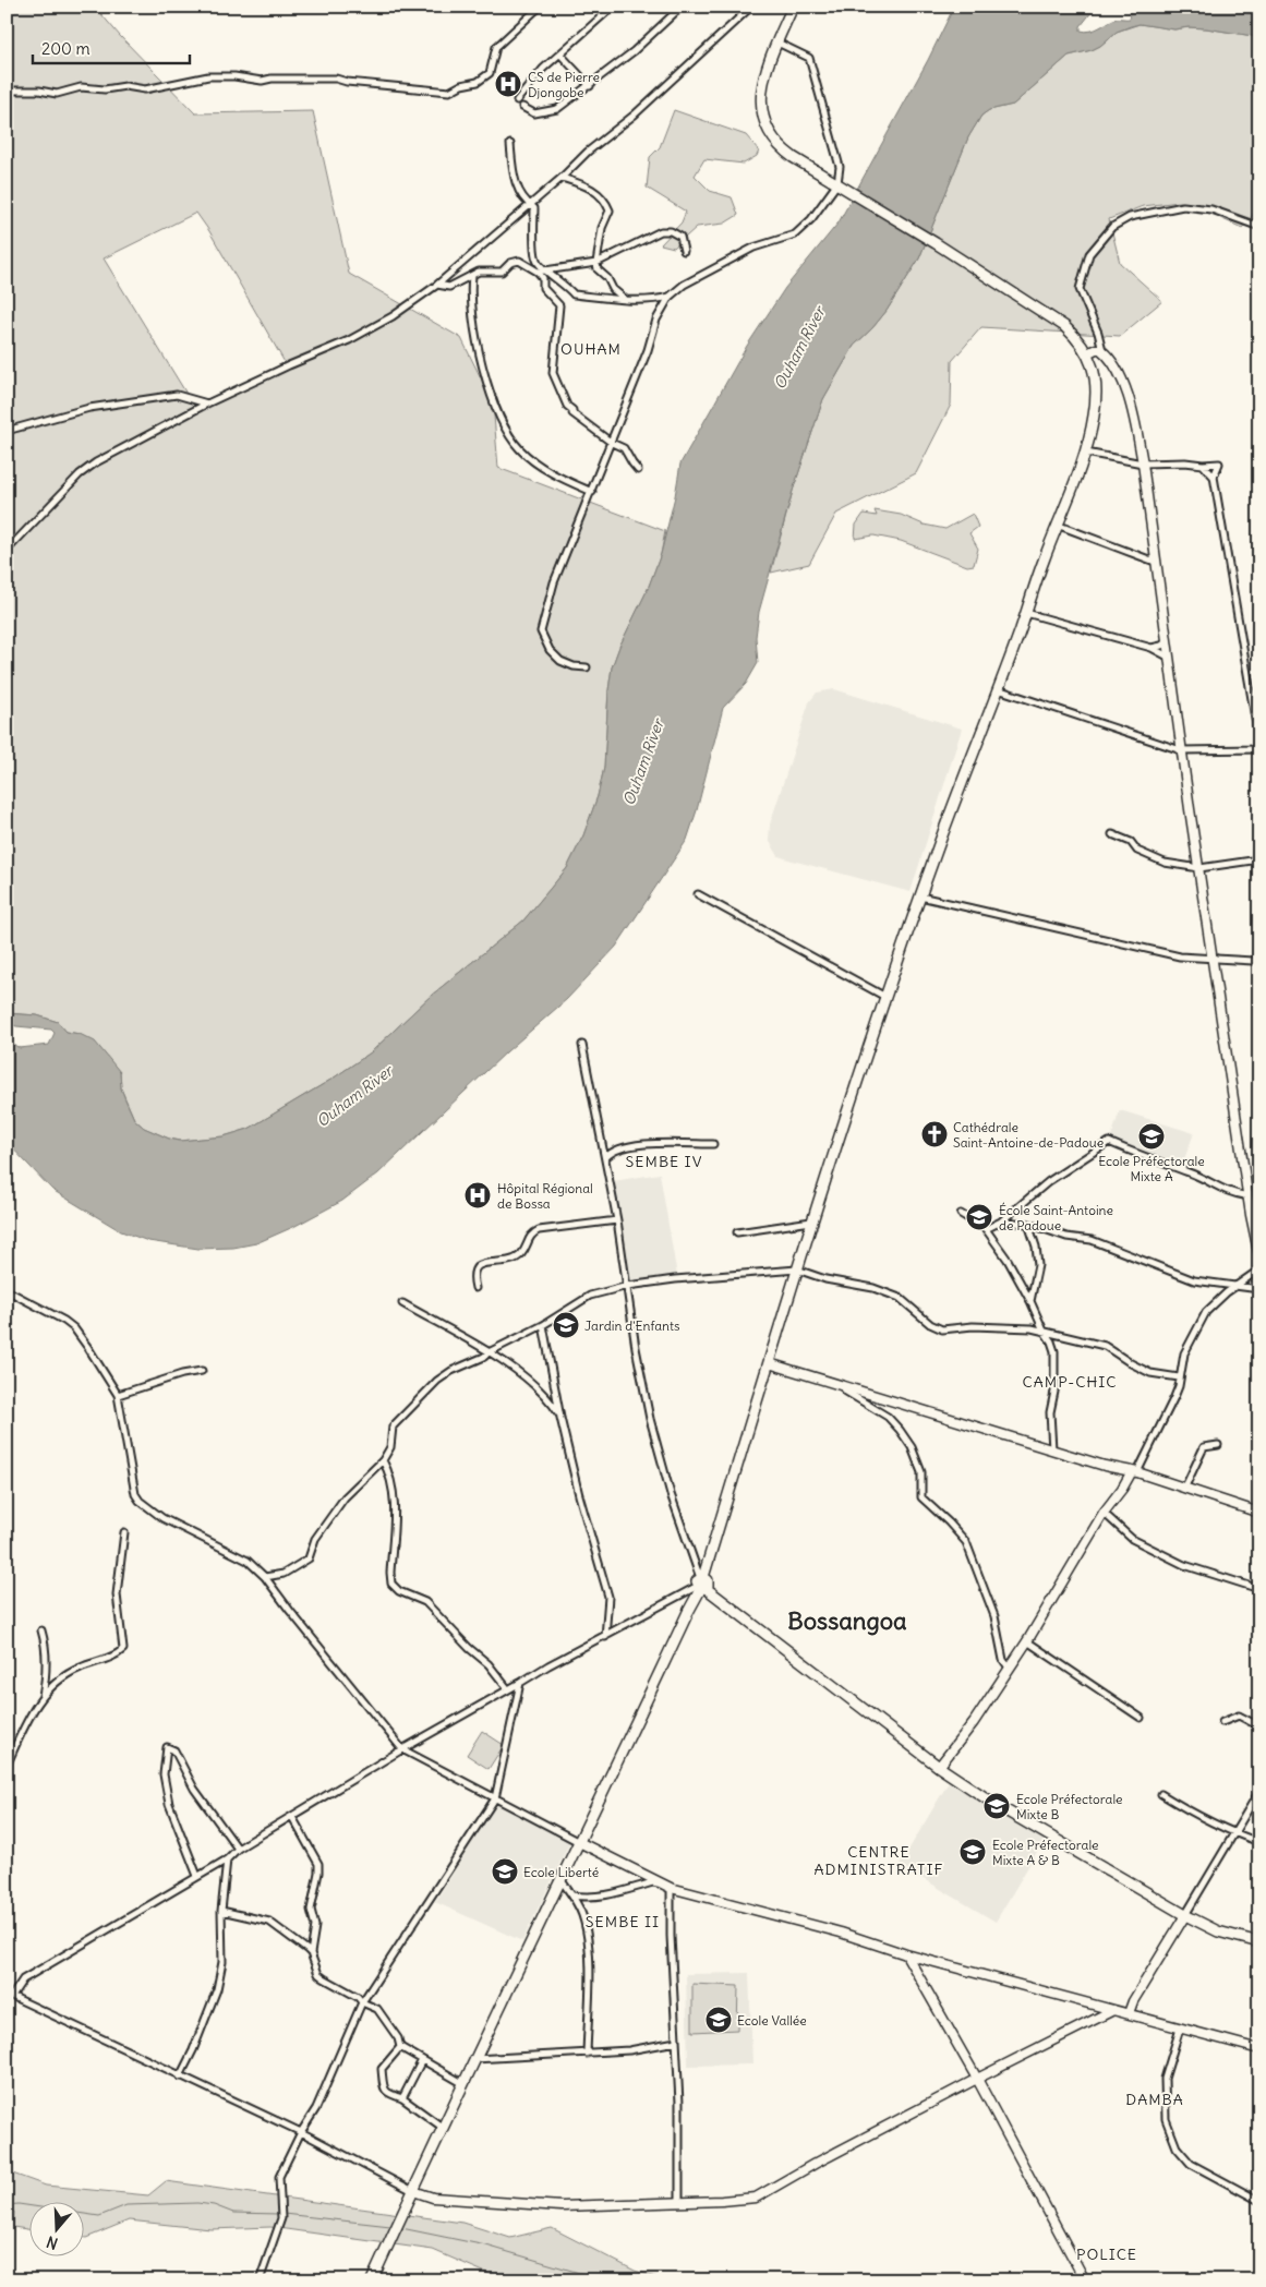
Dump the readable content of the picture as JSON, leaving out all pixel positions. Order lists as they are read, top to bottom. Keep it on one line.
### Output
{"districts":["OUHAM","SEMBE IV","CAMP-CHIC","Bossangoa","CENTRE ADMINISTRATIF","SEMBE II","DAMBA","POLICE"],"water":["Ouham River"],"places":{"hospital":["CS de Pierre Djongobe","Hôpital Régional de Bossa"],"church":["Cathédrale Saint-Antoine-de-Padoue"],"school or university":["Ecole Préfectorale Mixte A","École Saint-Antoine de Padoue","Jardin d'Enfants","Ecole Préfectorale Mixte B","Ecole Préfectorale Mixte A & B","Ecole Liberté","Ecole Vallée"]},"scale_bar":"200 m","north":"bottom"}
